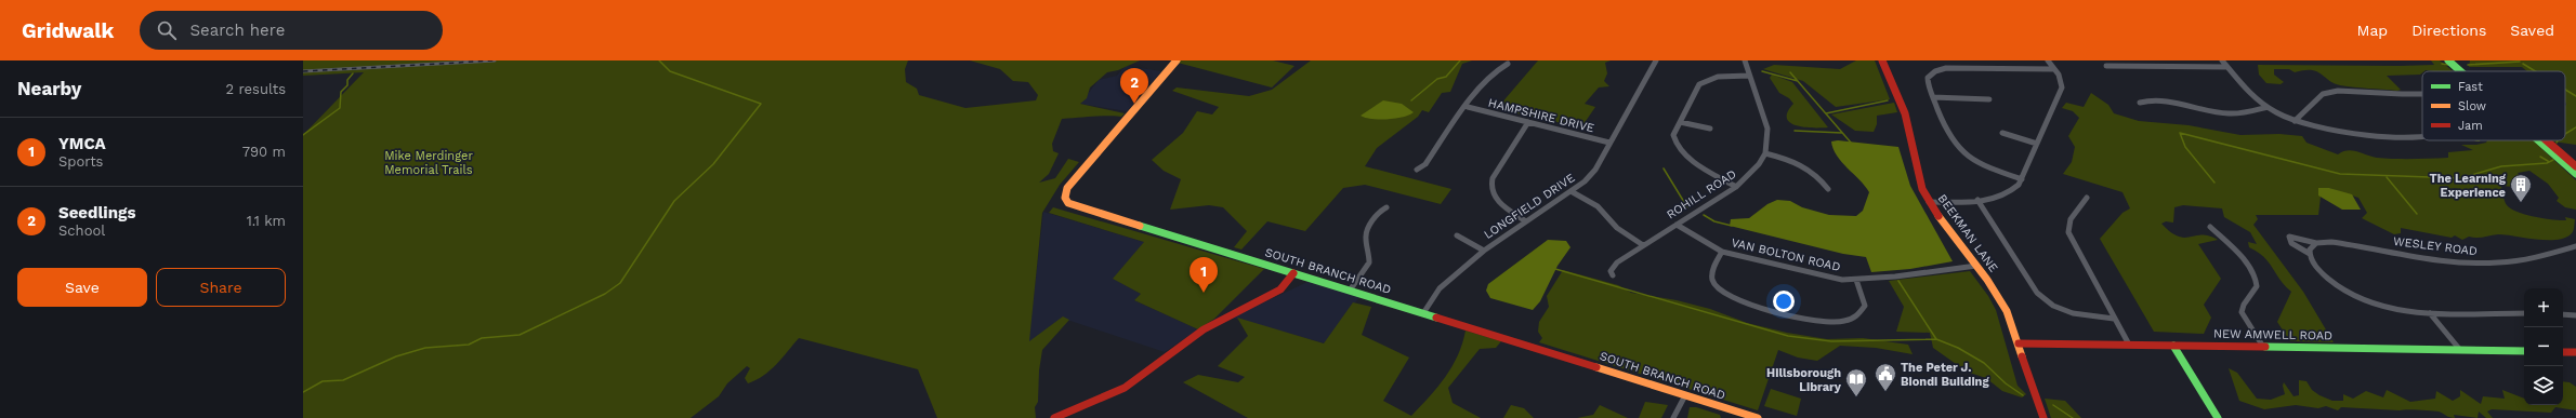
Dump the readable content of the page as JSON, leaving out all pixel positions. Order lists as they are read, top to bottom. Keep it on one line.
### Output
{"streets":{"street":["HAMPSHIRE DRIVE","ROHILL ROAD","LONGFIELD DRIVE","BEEKMAN LANE","WESLEY ROAD","VAN BOLTON ROAD","SOUTH BRANCH ROAD","NEW AMWELL ROAD"]},"crossings":[["HAMPSHIRE DRIVE","LONGFIELD DRIVE"],["ROHILL ROAD","VAN BOLTON ROAD"],["LONGFIELD DRIVE","SOUTH BRANCH ROAD"],["BEEKMAN LANE","VAN BOLTON ROAD"],["BEEKMAN LANE","NEW AMWELL ROAD"]],"parks":["Mike Merdinger Memorial Trails"],"places":{"building":["The Learning Experience"],"public building":["The Peter J. Biondi Building"],"library":["Hillsborough Library"]},"legend":["Fast","Slow","Jam"],"page":{"header":"Gridwalk","search":"Search here","nav":["Map","Directions","Saved"],"heading":["Nearby","2 results"],"pins":["2","1"],"list":[{"mark":"1","name":"YMCA","note":"Sports","value":"790 m"},{"mark":"2","name":"Seedlings","note":"School","value":"1.1 km"}],"buttons":["Save","Share"],"map_buttons":["+","−"]}}
